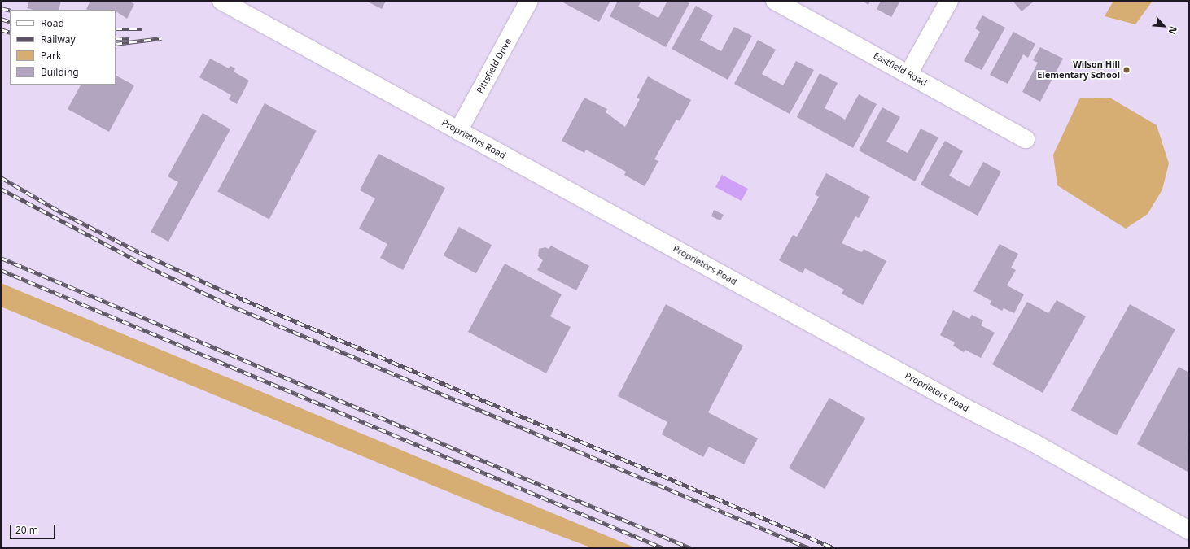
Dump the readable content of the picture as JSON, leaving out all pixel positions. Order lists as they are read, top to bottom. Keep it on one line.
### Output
{"streets":{"street":["Pittsfield Drive","Eastfield Road","Proprietors Road"]},"crossings":[["Pittsfield Drive","Proprietors Road"]],"places":["Wilson Hill Elementary School"],"legend":["Road","Railway","Park","Building"],"scale_bar":"20 m","north":"bottom right"}
